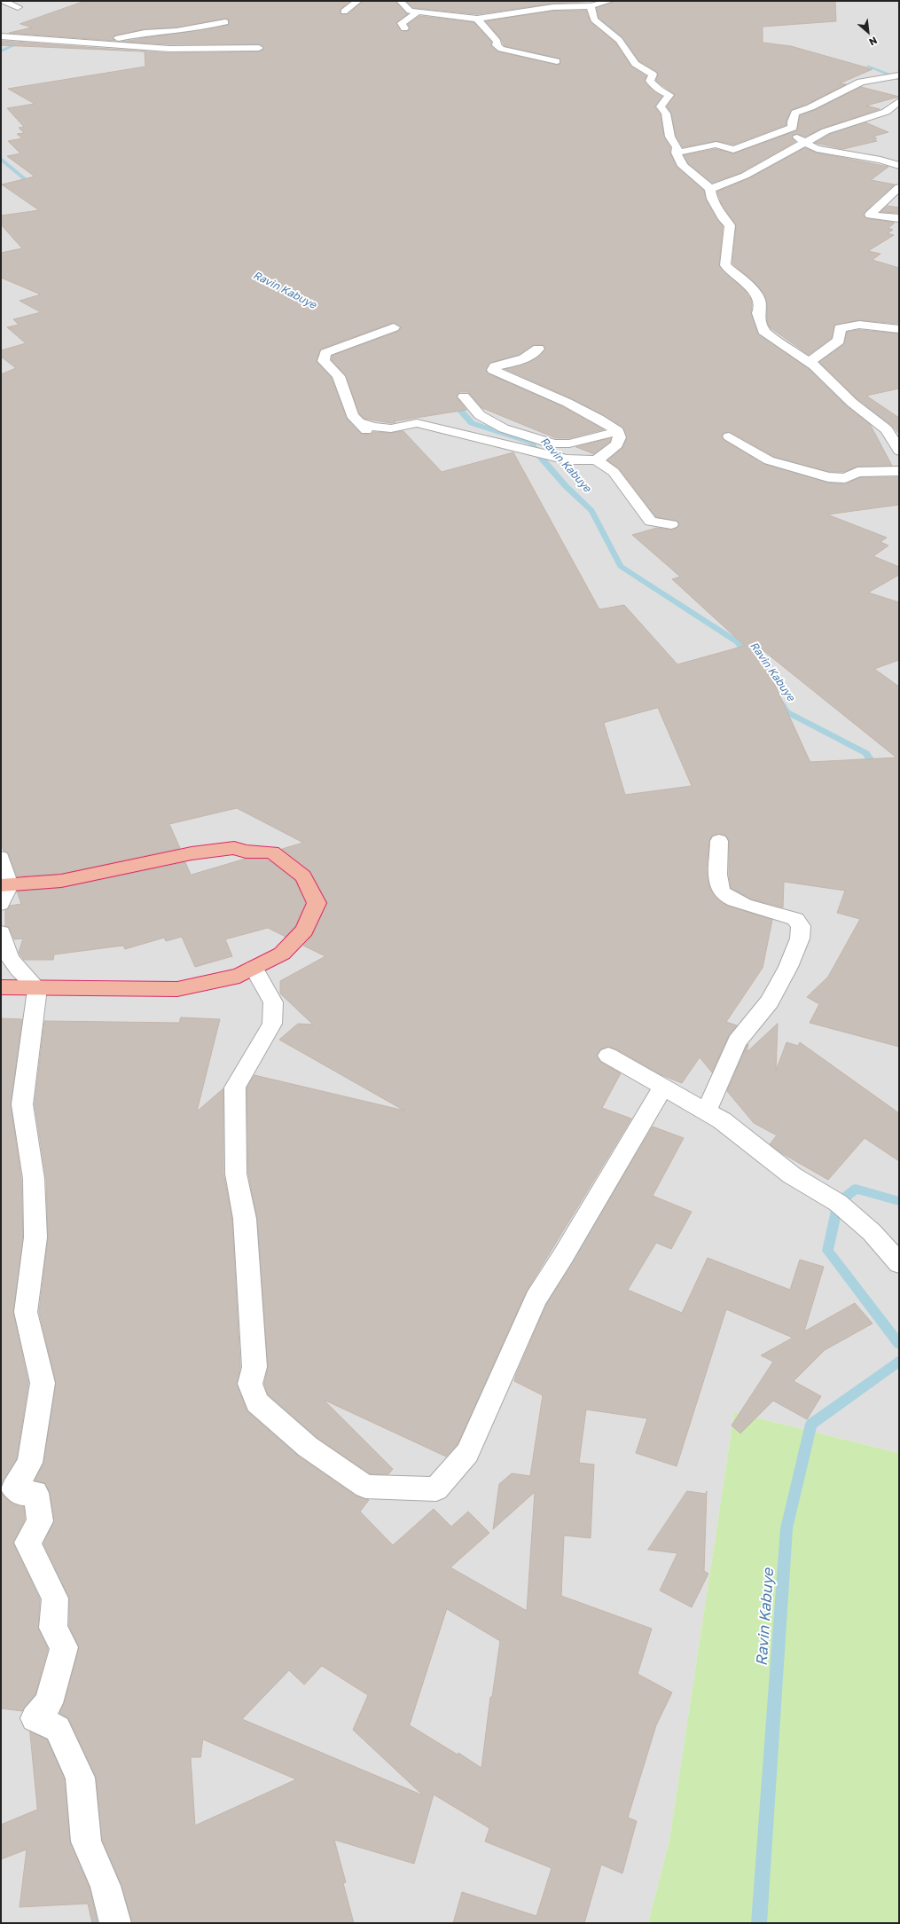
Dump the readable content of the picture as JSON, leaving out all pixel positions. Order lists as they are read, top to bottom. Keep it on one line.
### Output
{"water":["Ravin Kabuye"],"north":"bottom right"}
